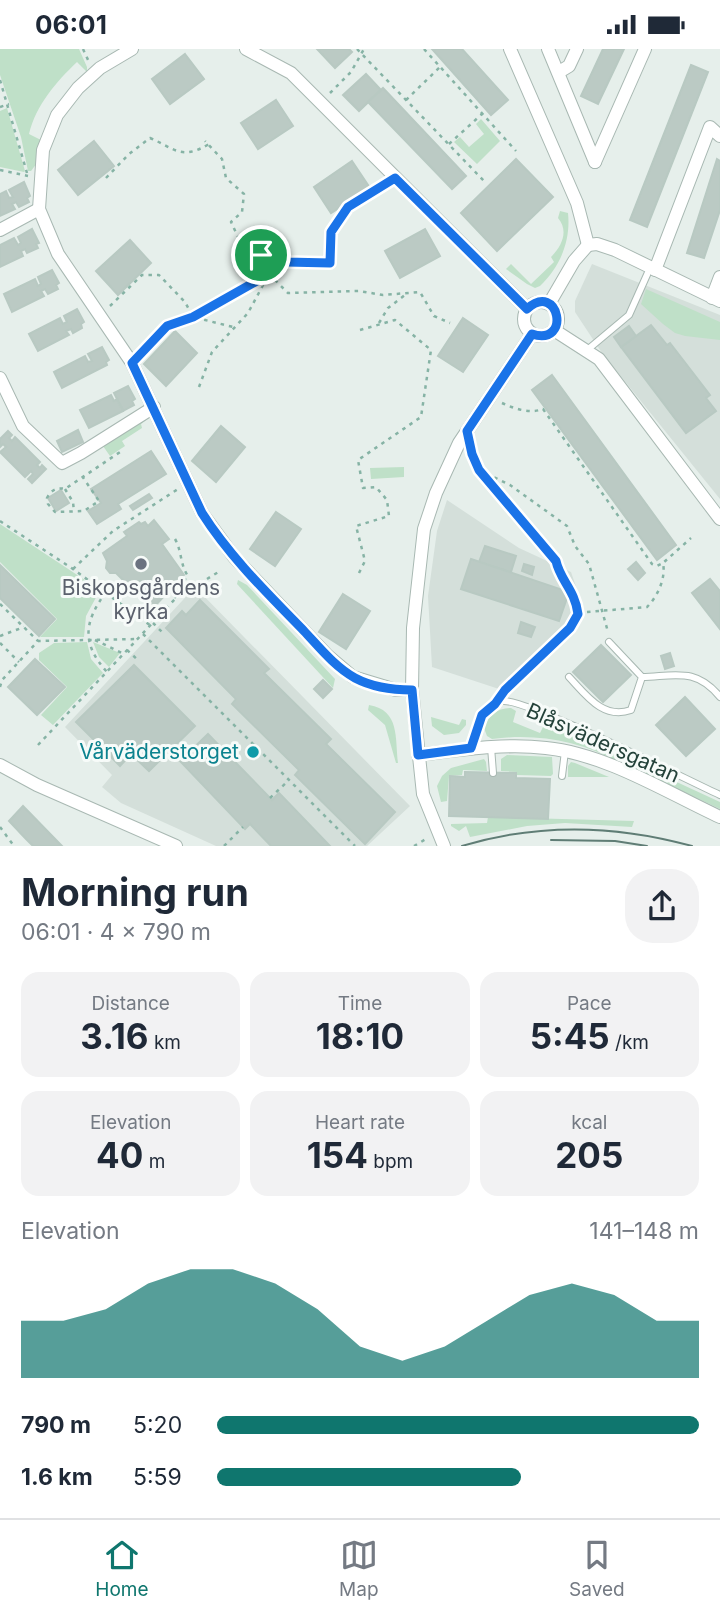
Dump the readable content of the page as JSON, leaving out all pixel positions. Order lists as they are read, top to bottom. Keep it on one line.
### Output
{"streets":{"street":["Blåsvädersgatan"]},"places":["Biskopsgårdens kyrka","Vårväderstorget"],"page":{"status":"06:01","heading":["Morning run","06:01 · 4 × 790 m"],"stats":[["Distance","3.16 km"],["Time","18:10"],["Pace","5:45 /km"],["Elevation","40 m"],["Heart rate","154 bpm"],["kcal","205"]],"chart":["Elevation","141–148 m"],"list":[{"name":"790 m","note":"5:20"},{"name":"1.6 km","note":"5:59"}],"tabs":["Home","Map","Saved"]}}
